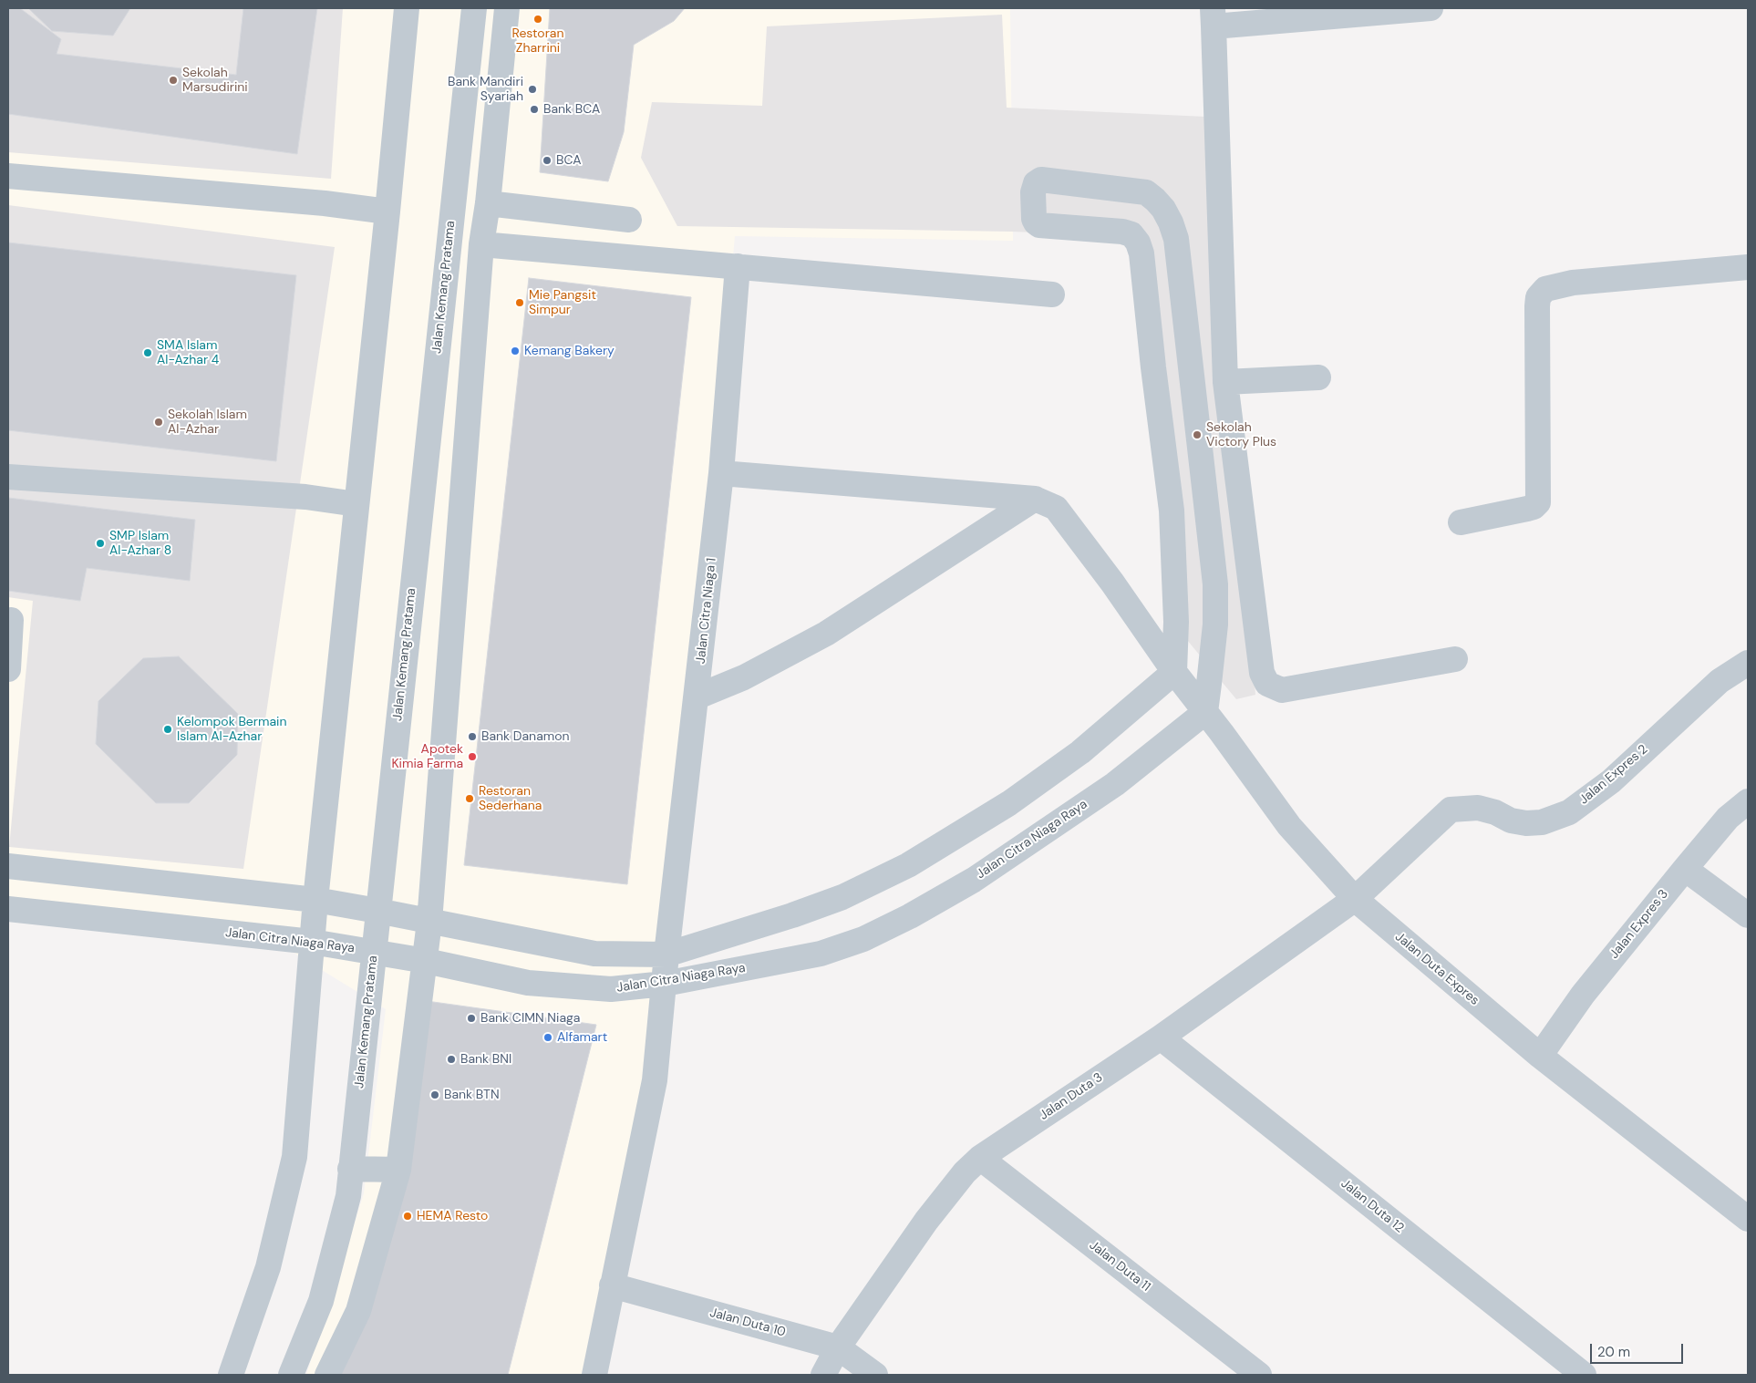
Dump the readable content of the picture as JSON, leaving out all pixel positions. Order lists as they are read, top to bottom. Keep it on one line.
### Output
{"streets":{"street":["Jalan Kemang Pratama","Jalan Citra Niaga 1","Jalan Expres 2","Jalan Citra Niaga Raya","Jalan Expres 3","Jalan Duta Expres","Jalan Duta 3","Jalan Duta 12","Jalan Duta 11","Jalan Duta 10"]},"crossings":[["Jalan Kemang Pratama","Jalan Citra Niaga Raya"],["Jalan Citra Niaga 1","Jalan Citra Niaga Raya"],["Jalan Citra Niaga 1","Jalan Duta Expres"],["Jalan Citra Niaga 1","Jalan Duta 10"],["Jalan Expres 2","Jalan Duta Expres"],["Jalan Expres 2","Jalan Duta 3"],["Jalan Citra Niaga Raya","Jalan Duta Expres"],["Jalan Expres 3","Jalan Duta Expres"],["Jalan Duta Expres","Jalan Duta 3"],["Jalan Duta 3","Jalan Duta 12"],["Jalan Duta 3","Jalan Duta 11"],["Jalan Duta 3","Jalan Duta 10"]],"places":["Restoran Zharrini","Sekolah Marsudirini","Bank Mandiri Syariah","Bank BCA","BCA","Mie Pangsit Simpur","Kemang Bakery","SMA Islam Al-Azhar 4","Sekolah Islam Al-Azhar","Sekolah Victory Plus","SMP Islam Al-Azhar 8","Kelompok Bermain Islam Al-Azhar","Bank Danamon","Apotek Kimia Farma","Restoran Sederhana","Bank CIMN Niaga","Alfamart","Bank BNI","Bank BTN","HEMA Resto"],"scale_bar":"20 m"}
